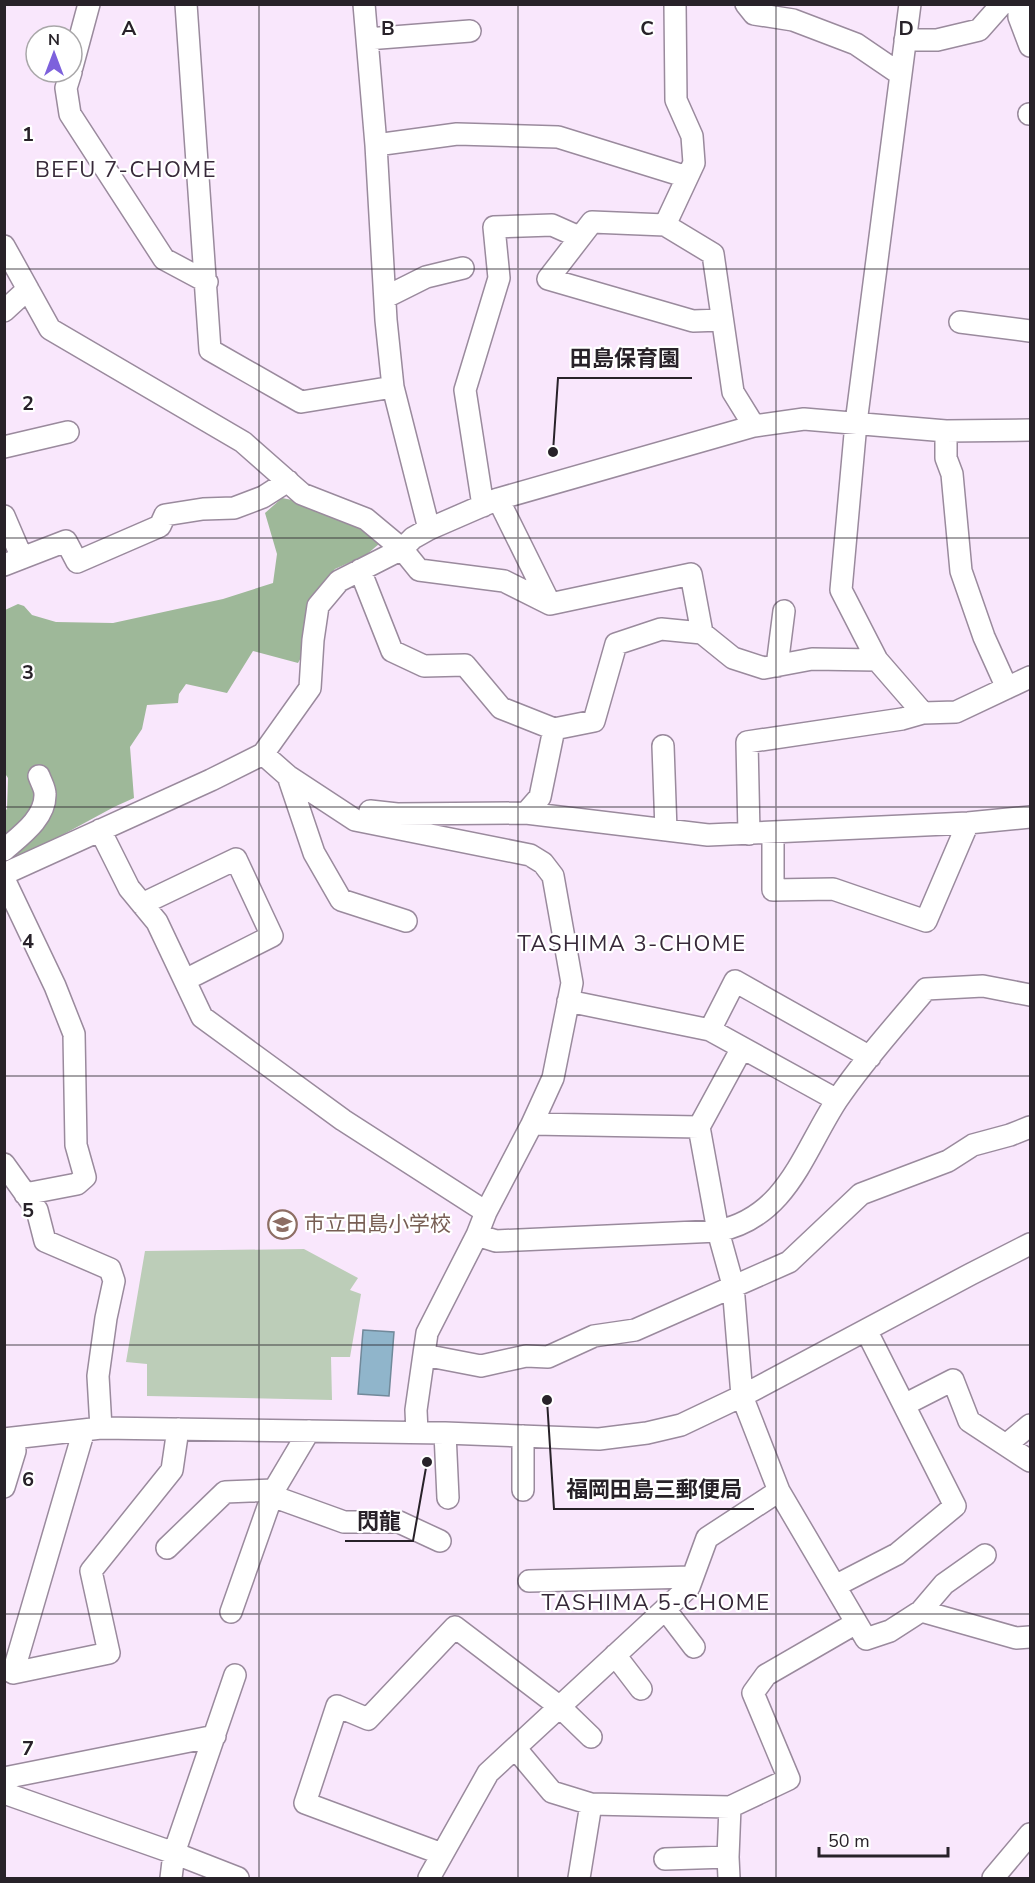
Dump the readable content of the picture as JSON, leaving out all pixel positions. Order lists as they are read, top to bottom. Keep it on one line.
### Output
{"districts":["BEFU 7-CHOME","TASHIMA 3-CHOME","TASHIMA 5-CHOME"],"places":{"other":["田島保育園","福岡田島三郵便局","閃龍"],"school or university":["市立田島小学校"]},"scale_bar":"50 m","north":"top","grid":{"columns":["A","B","C","D"],"rows":["1","2","3","4","5","6","7"]}}
